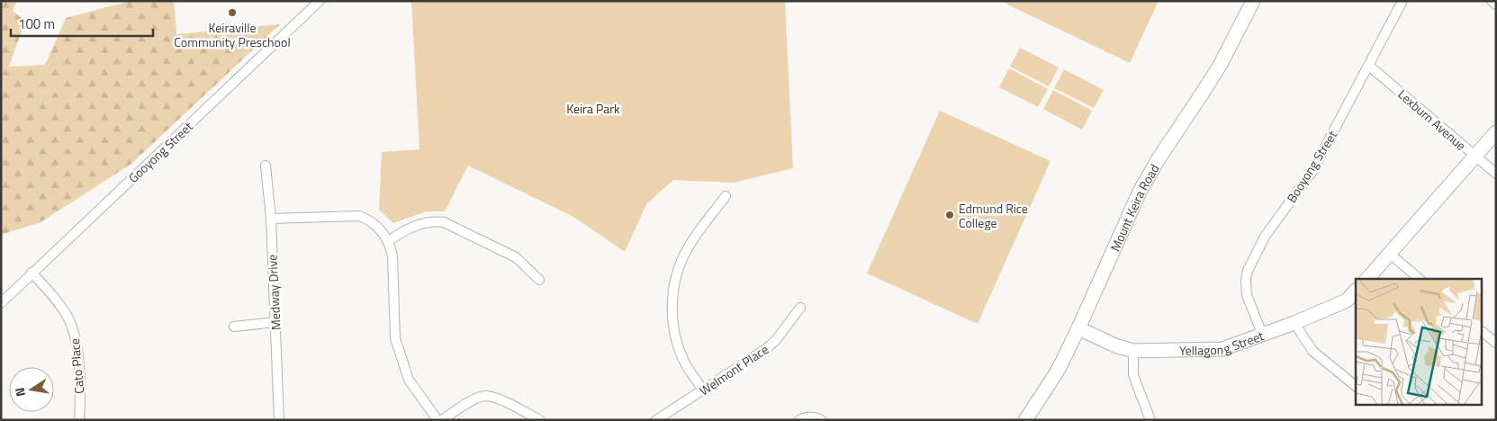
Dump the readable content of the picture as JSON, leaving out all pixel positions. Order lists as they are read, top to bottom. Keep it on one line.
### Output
{"streets":{"street":["Lexburn Avenue","Gooyong Street","Booyong Street","Mount Keira Road","Medway Drive","Yellagong Street","Cato Place","Welmont Place"]},"crossings":[["Lexburn Avenue","Booyong Street"],["Gooyong Street","Cato Place"],["Booyong Street","Yellagong Street"],["Mount Keira Road","Yellagong Street"]],"parks":["Keira Park"],"places":["Keiraville Community Preschool","Edmund Rice College"],"scale_bar":"100 m","north":"left"}
